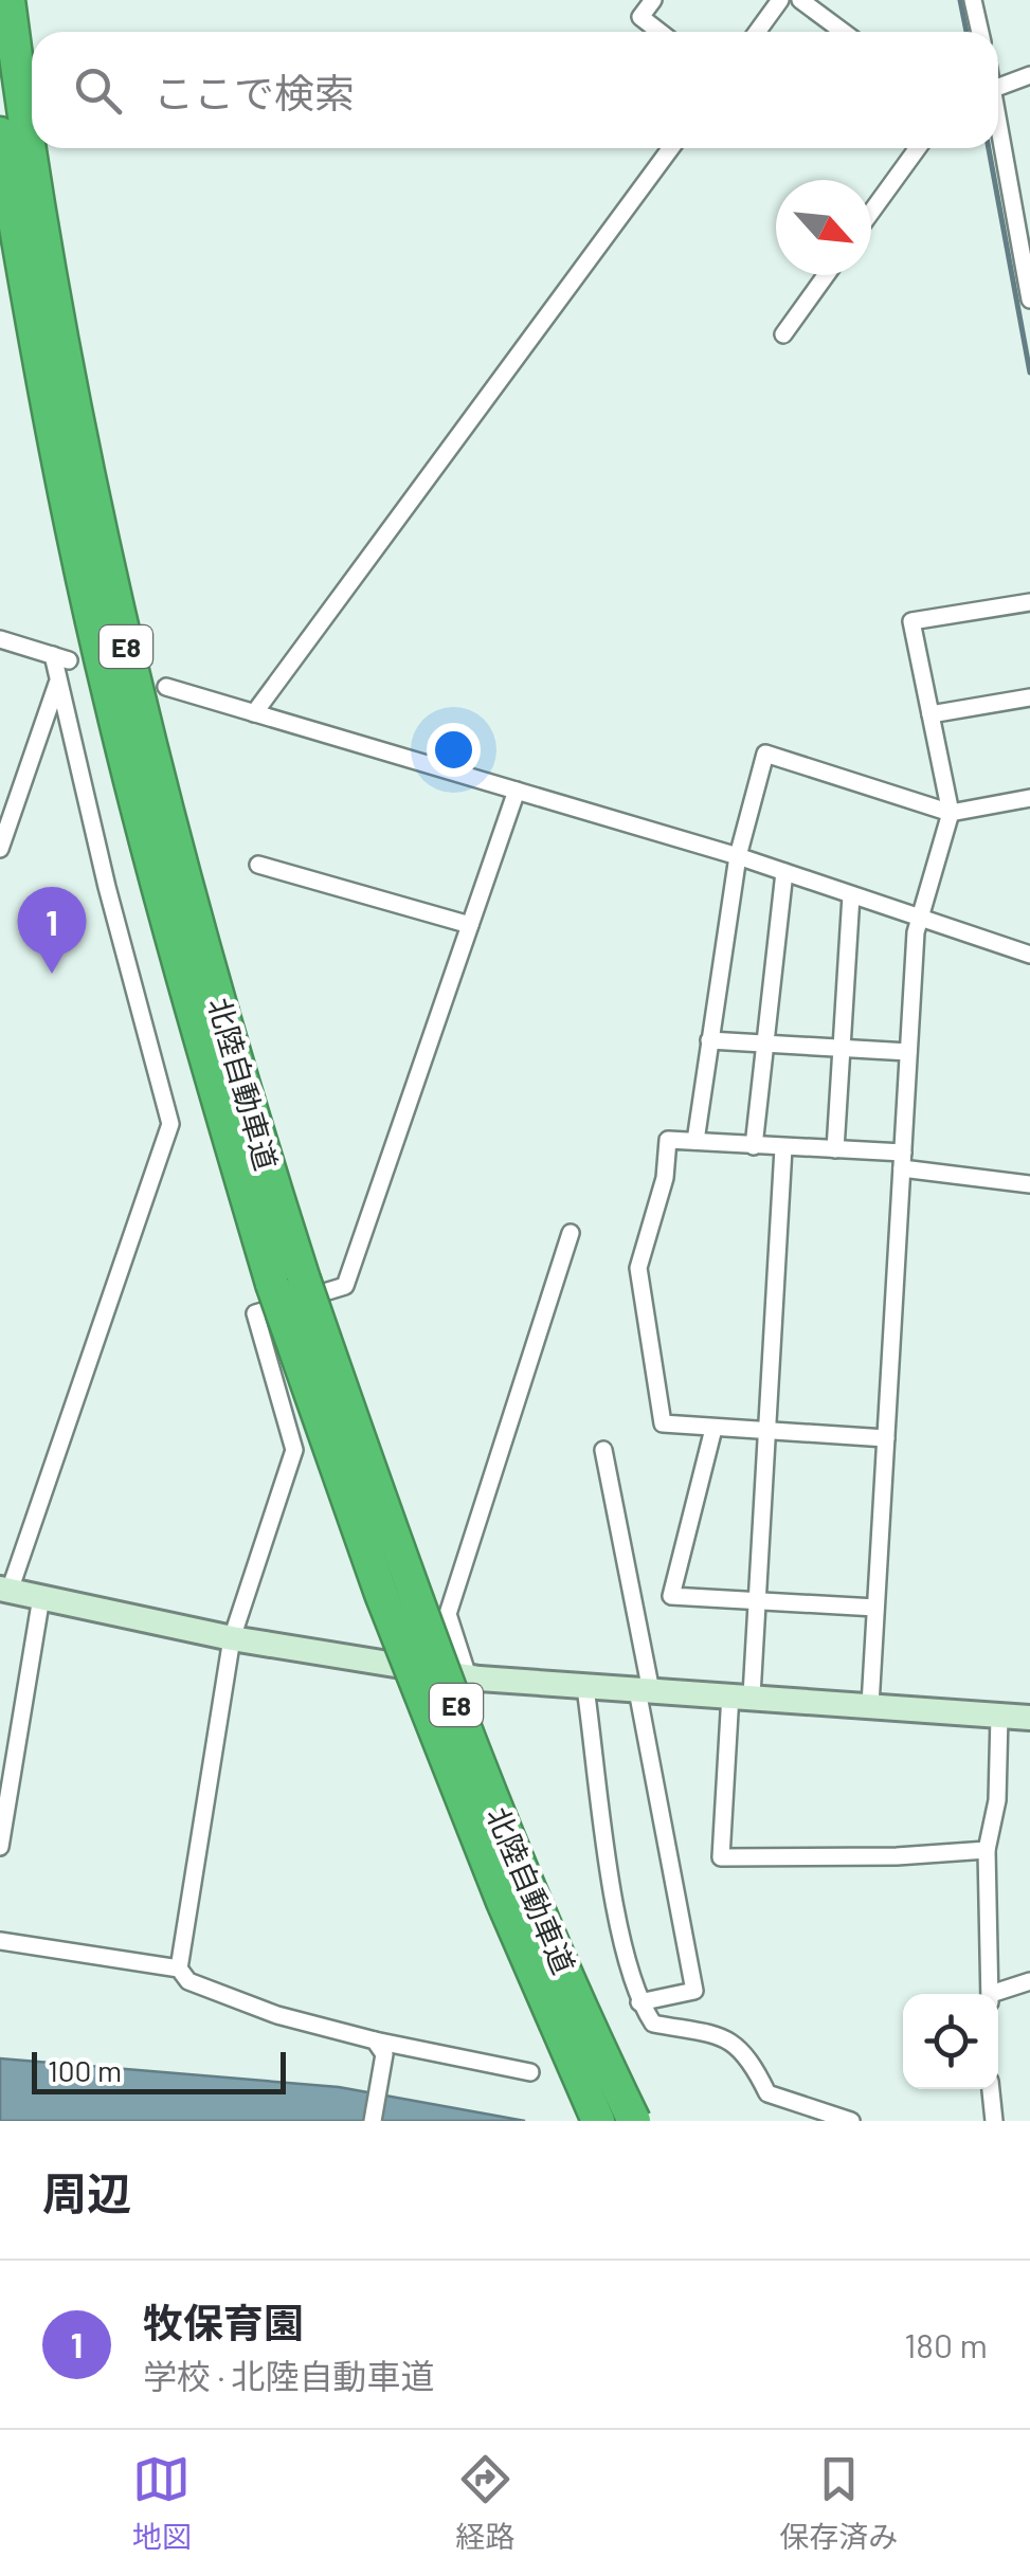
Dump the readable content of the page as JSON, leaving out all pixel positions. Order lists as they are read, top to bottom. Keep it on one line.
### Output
{"streets":{"highway":["E8","北陸自動車道"]},"scale_bar":"100 m","north":"bottom right","page":{"search":"ここで検索","pins":"1","scale":"100 m","heading":"周辺","list":[{"mark":"1","name":"牧保育園","note":"学校 · 北陸自動車道","value":"180 m"}],"nav":["地図","経路","保存済み"]}}
